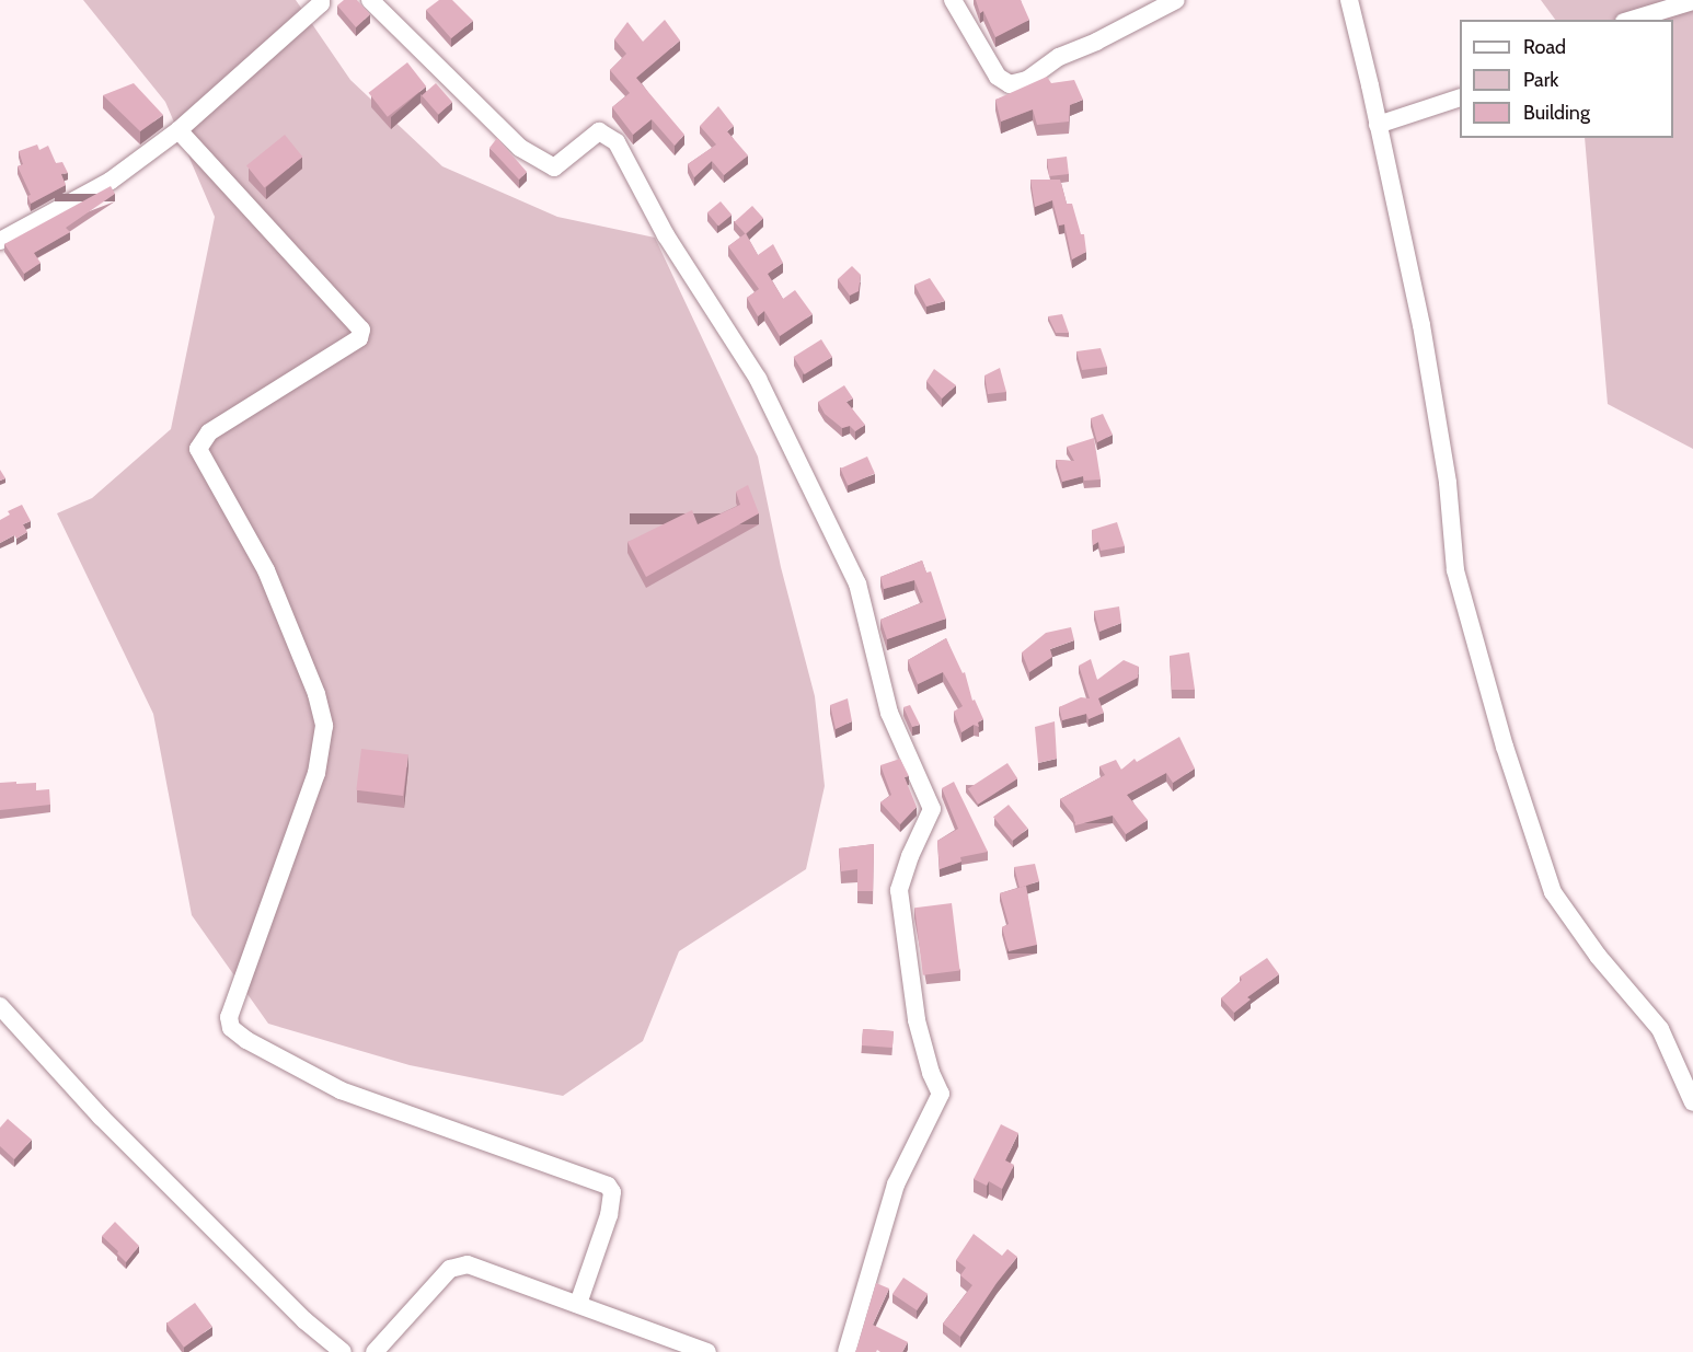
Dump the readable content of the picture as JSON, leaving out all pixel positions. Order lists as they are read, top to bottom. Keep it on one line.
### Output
{"legend":["Road","Park","Building"]}
